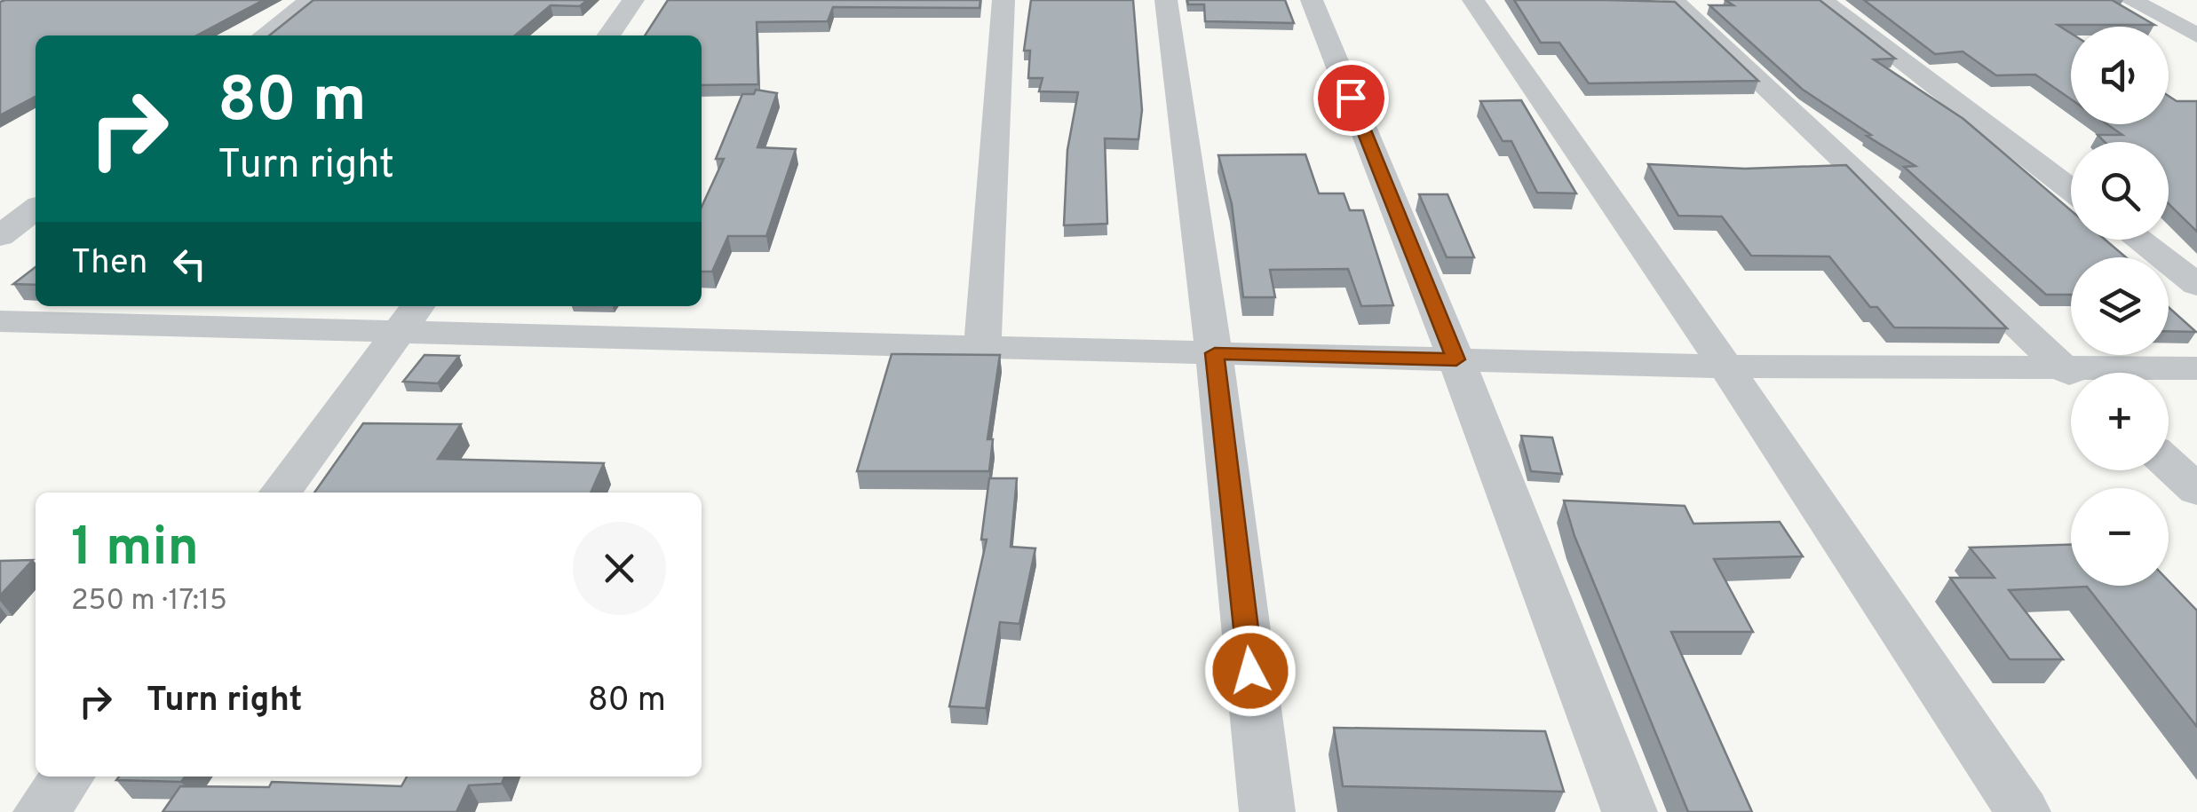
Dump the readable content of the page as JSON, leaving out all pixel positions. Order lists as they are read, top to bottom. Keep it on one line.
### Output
{"page":{"map_buttons":["+","−"],"turn":["80 m","Turn right"],"then":"Then","heading":["1 min","250 m · 17:15"],"list":[{"name":"Turn right","value":"80 m"}]}}
